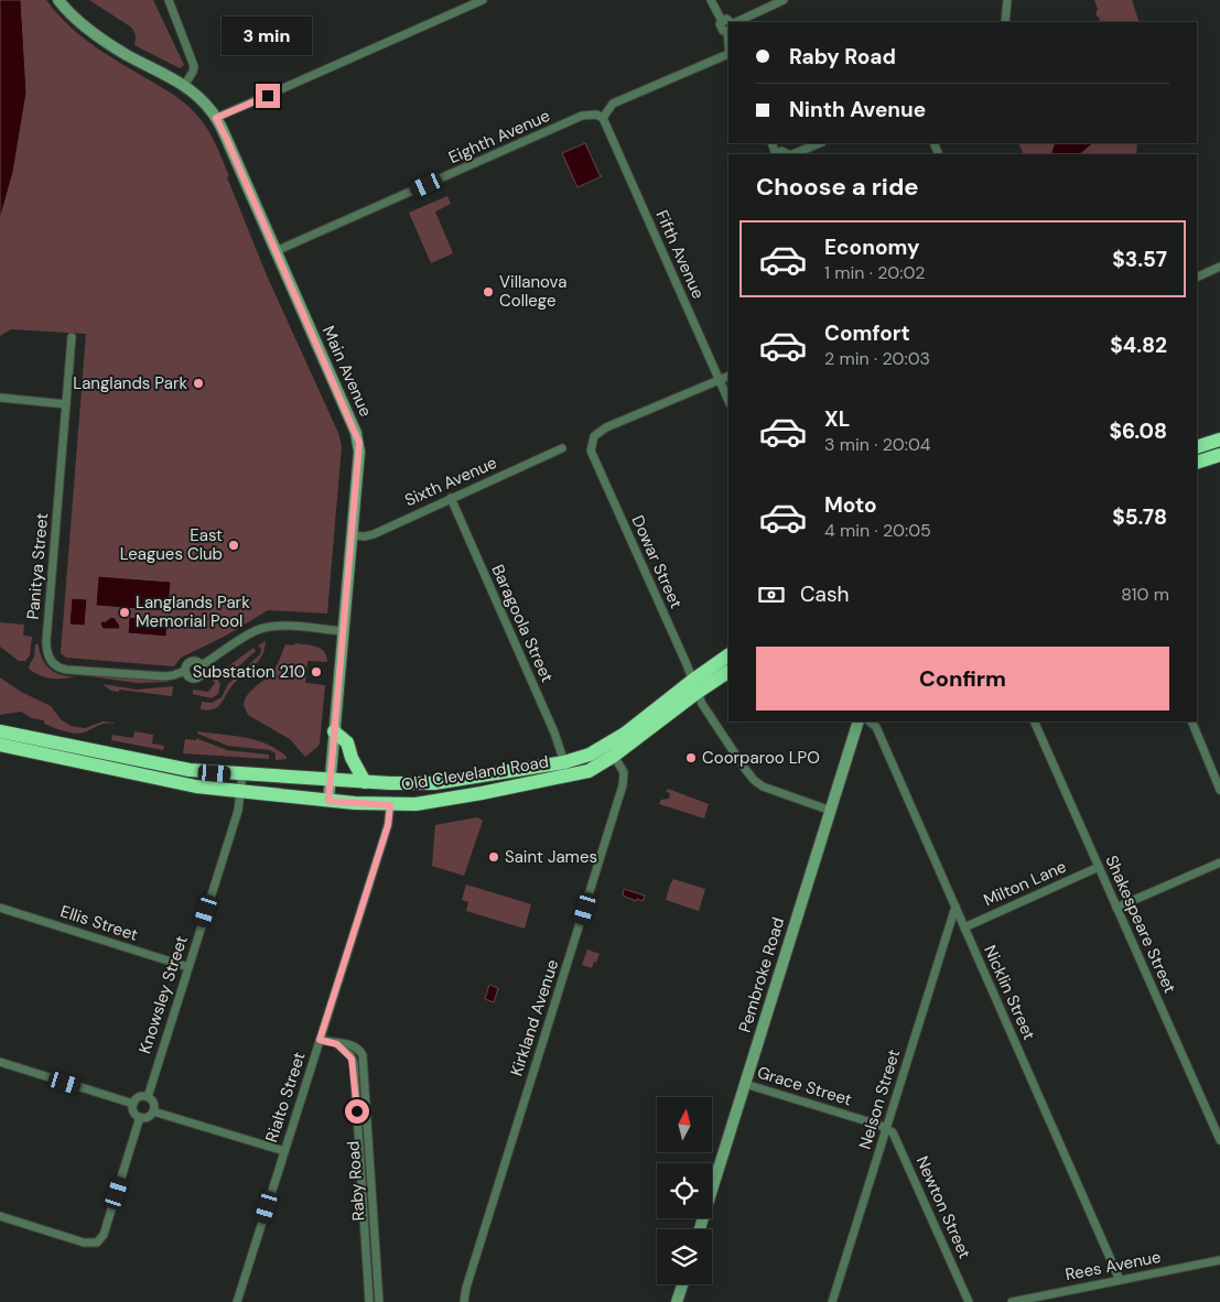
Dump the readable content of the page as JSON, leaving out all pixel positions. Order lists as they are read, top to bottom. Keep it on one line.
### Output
{"streets":{"highway":["Old Cleveland Road"],"street":["Eighth Avenue","Fifth Avenue","Main Avenue","Sixth Avenue","Dowar Street","Panitya Street","Baragoola Street","Milton Lane","Ellis Street","Shakespeare Street","Pembroke Road","Nicklin Street","Knowsley Street","Kirkland Avenue","Grace Street","Rialto Street","Nelson Street","Raby Road","Newton Street","Rees Avenue"]},"crossings":[["Eighth Avenue","Fifth Avenue"],["Eighth Avenue","Main Avenue"],["Fifth Avenue","Dowar Street"],["Main Avenue","Sixth Avenue"],["Main Avenue","Old Cleveland Road"],["Sixth Avenue","Baragoola Street"],["Dowar Street","Old Cleveland Road"],["Dowar Street","Pembroke Road"],["Baragoola Street","Old Cleveland Road"],["Old Cleveland Road","Knowsley Street"],["Old Cleveland Road","Kirkland Avenue"],["Old Cleveland Road","Rialto Street"],["Milton Lane","Shakespeare Street"],["Milton Lane","Nicklin Street"],["Ellis Street","Knowsley Street"],["Pembroke Road","Grace Street"],["Nicklin Street","Nelson Street"],["Nicklin Street","Rees Avenue"],["Grace Street","Nelson Street"],["Grace Street","Newton Street"],["Rialto Street","Raby Road"],["Nelson Street","Newton Street"]],"places":["Villanova College","Langlands Park","East Leagues Club","Langlands Park Memorial Pool","Substation 210","Coorparoo LPO","Saint James"],"north":"top","page":{"bubble":"3 min","banner":["Raby Road","Ninth Avenue"],"heading":"Choose a ride","list":[{"name":"Economy","note":"1 min · 20:02","value":"$3.57"},{"name":"Comfort","note":"2 min · 20:03","value":"$4.82"},{"name":"XL","note":"3 min · 20:04","value":"$6.08"},{"name":"Moto","note":"4 min · 20:05","value":"$5.78"}],"pay":["Cash","810 m"],"buttons":"Confirm"}}
